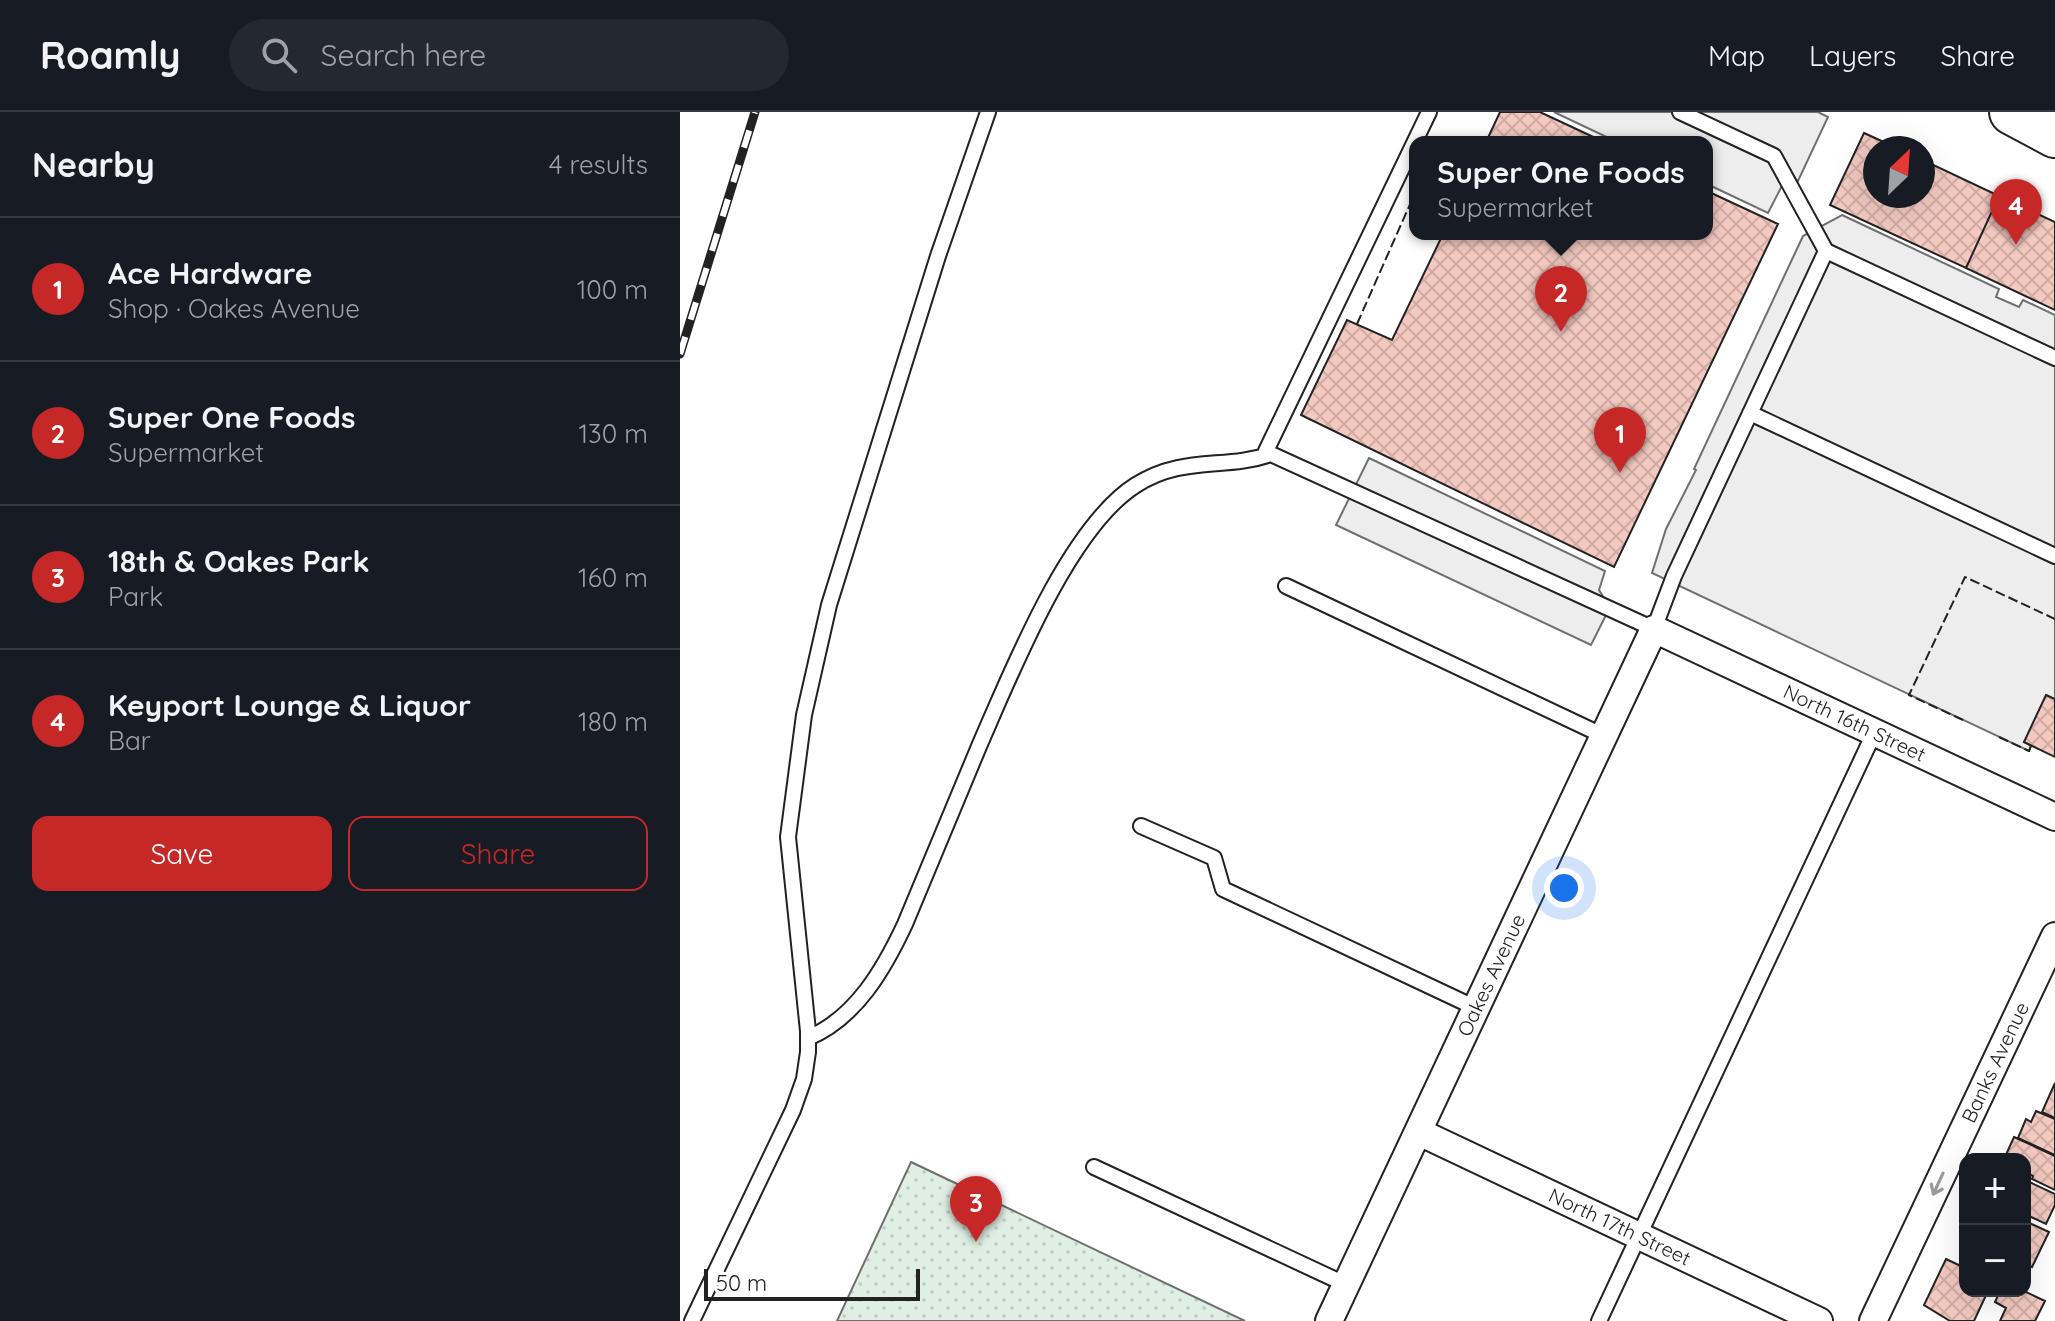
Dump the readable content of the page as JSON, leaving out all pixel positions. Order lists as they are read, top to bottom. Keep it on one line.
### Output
{"streets":{"street":["North 16th Street","Oakes Avenue","Banks Avenue","North 17th Street"]},"crossings":[["North 16th Street","Oakes Avenue"],["Oakes Avenue","North 17th Street"]],"one_way":["Banks Avenue"],"scale_bar":"50 m","north":"top right","page":{"header":"Roamly","search":"Search here","nav":["Map","Layers","Share"],"heading":["Nearby","4 results"],"popup":["Super One Foods","Supermarket"],"pins":["4","2","1","3"],"list":[{"mark":"1","name":"Ace Hardware","note":"Shop · Oakes Avenue","value":"100 m"},{"mark":"2","name":"Super One Foods","note":"Supermarket","value":"130 m"},{"mark":"3","name":"18th & Oakes Park","note":"Park","value":"160 m"},{"mark":"4","name":"Keyport Lounge & Liquor","note":"Bar","value":"180 m"}],"buttons":["Save","Share"],"map_buttons":["+","−"],"scale":"50 m"}}
